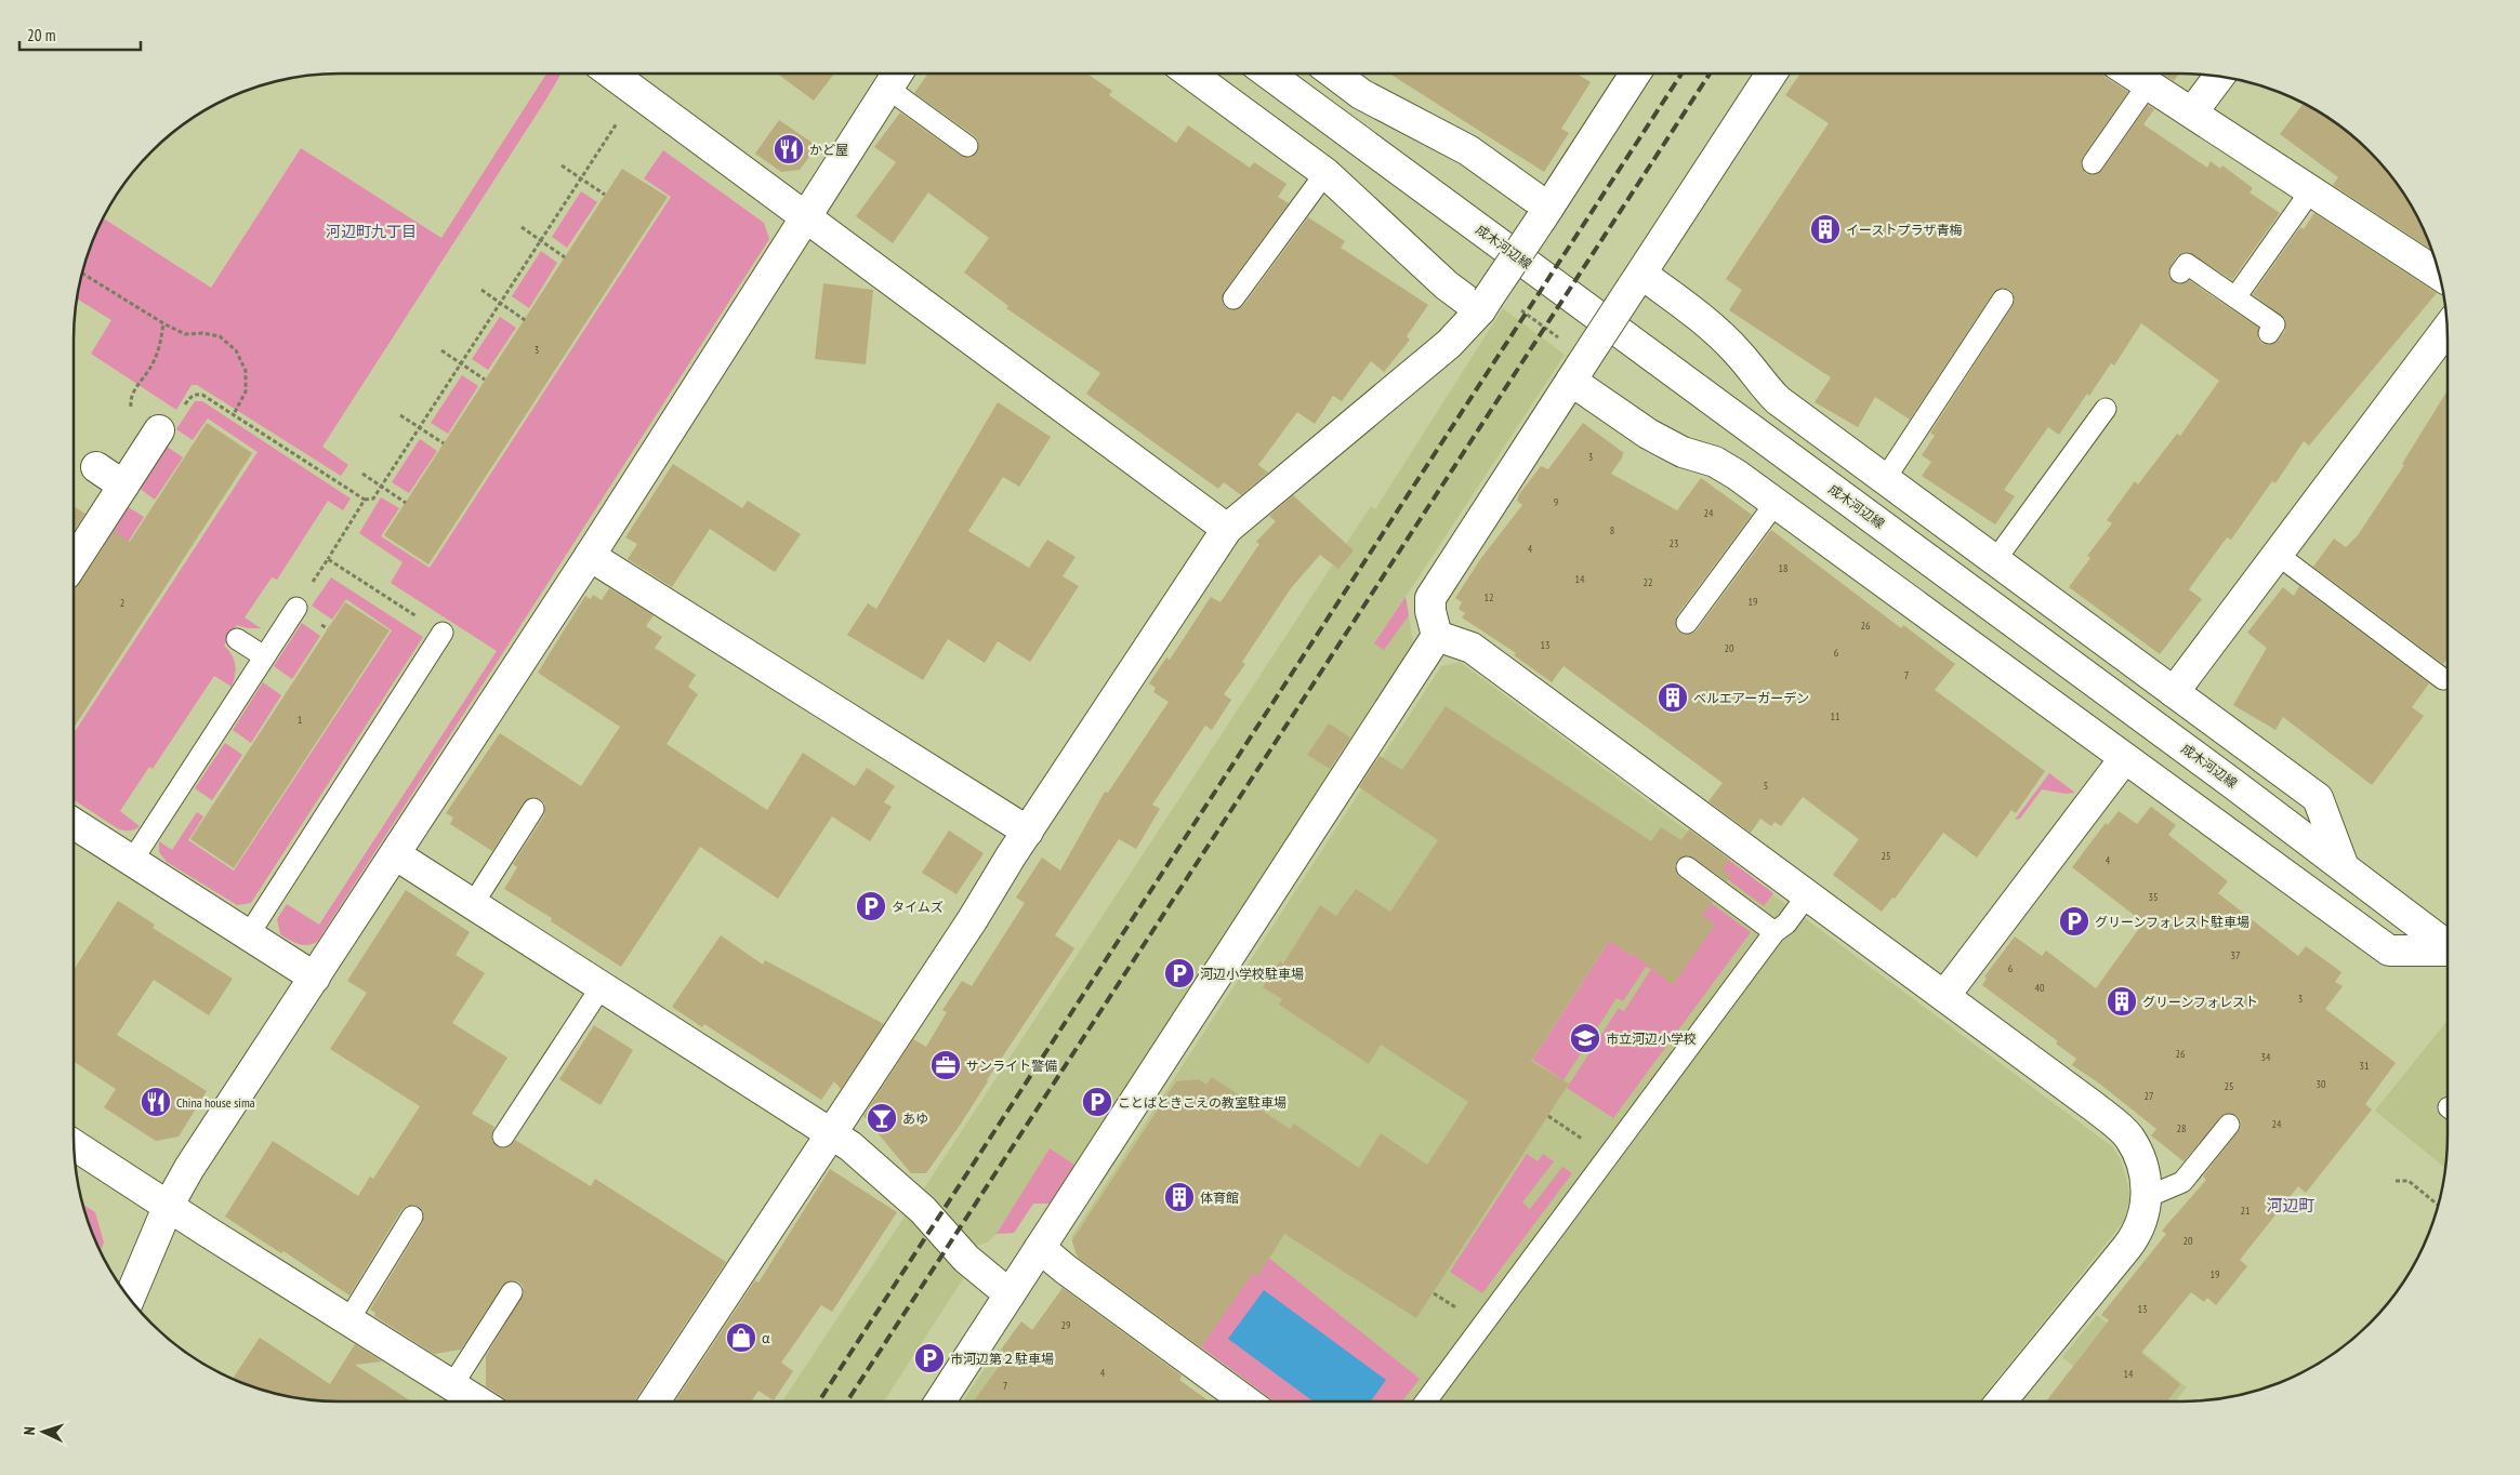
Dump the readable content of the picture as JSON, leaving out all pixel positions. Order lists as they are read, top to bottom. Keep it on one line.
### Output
{"streets":{"street":["成木河辺線"]},"districts":["河辺町九丁目","河辺町"],"places":{"restaurant":["かど屋","China house sima"],"building":["イーストプラザ青梅","ベルエアーガーデン","グリーンフォレスト","体育館"],"parking":["タイムズ","グリーンフォレスト駐車場","河辺小学校駐車場","ことばときこえの教室駐車場","市河辺第２駐車場"],"school or university":["市立河辺小学校"],"office":["サンライト警備"],"bar":["あゆ"],"shop":["α"]},"house_numbers":["3","3","9","24","8","23","4","18","14","22","12","19","2","26","13","20","6","7","11","1","5","25","4","35","37","6","40","3","26","34","31","30","25","27","24","28","21","20","19","13","29","4","14","7"],"scale_bar":"20 m","north":"left"}
